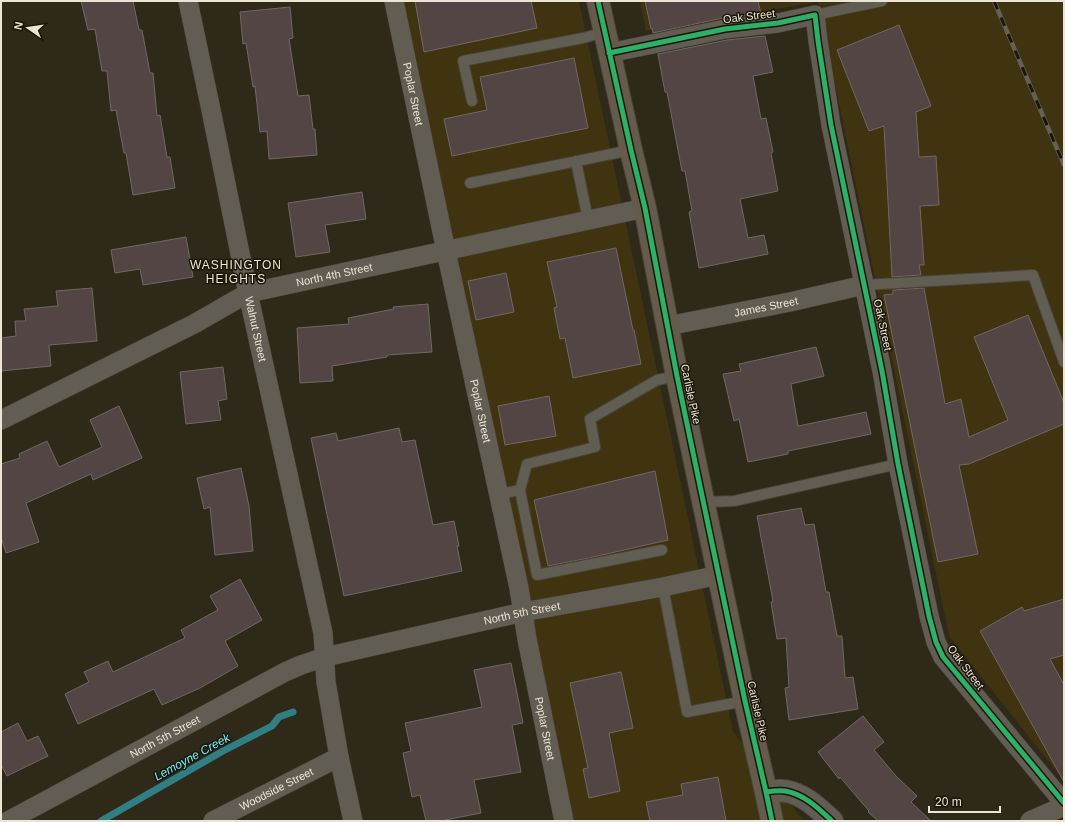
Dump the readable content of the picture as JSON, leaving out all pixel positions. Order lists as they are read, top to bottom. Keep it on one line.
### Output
{"streets":{"main road":["Carlisle Pike"],"street":["Oak Street","Poplar Street","North 4th Street","James Street","Walnut Street","North 5th Street","Woodside Street"]},"crossings":[["Oak Street","James Street"],["Oak Street","Carlisle Pike"],["Poplar Street","North 4th Street"],["Poplar Street","North 5th Street"],["North 4th Street","Walnut Street"],["North 4th Street","Carlisle Pike"],["James Street","Carlisle Pike"],["Walnut Street","North 5th Street"],["Carlisle Pike","North 5th Street"]],"districts":["WASHINGTON HEIGHTS"],"water":["Lemoyne Creek"],"scale_bar":"20 m","north":"left"}
